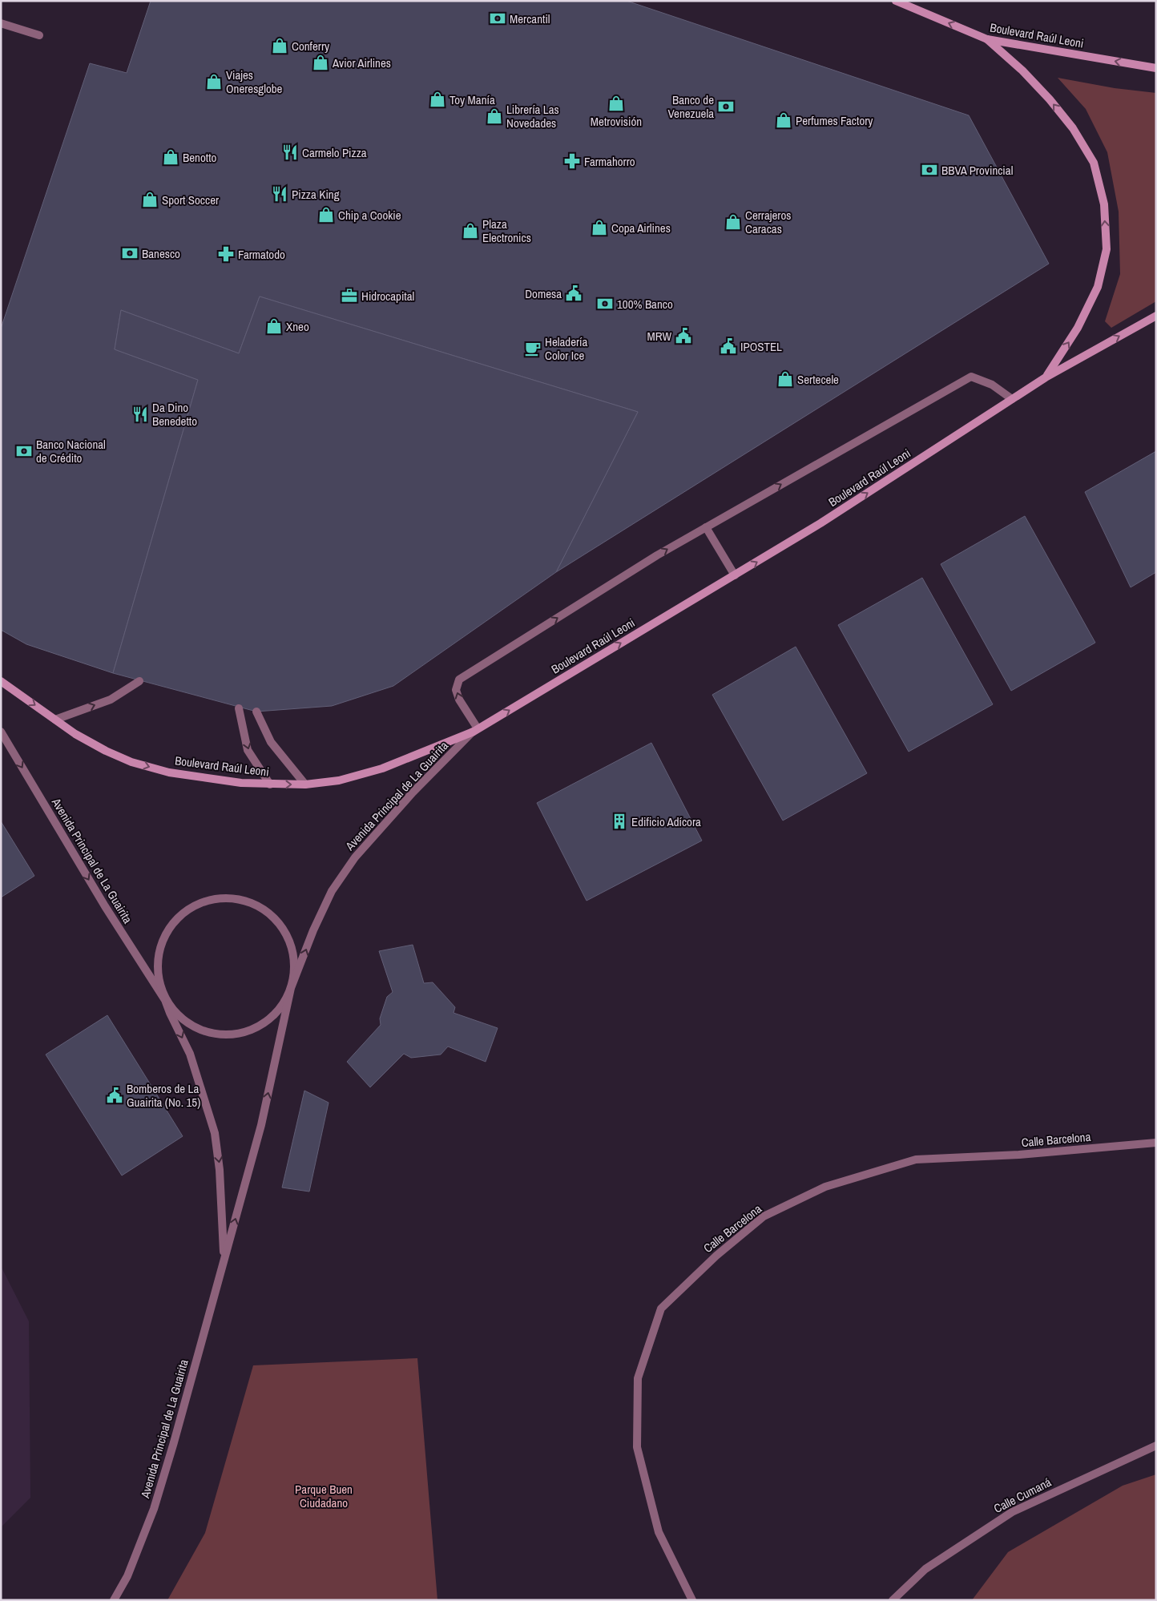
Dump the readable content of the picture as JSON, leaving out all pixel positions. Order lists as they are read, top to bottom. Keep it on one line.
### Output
{"streets":{"main road":["Boulevard Raúl Leoni"],"street":["Avenida Principal de La Guairita","Calle Barcelona","Calle Cumaná"]},"crossings":[["Boulevard Raúl Leoni","Avenida Principal de La Guairita"]],"parks":["Parque Buen Ciudadano"],"places":{"bank":["Mercantil","Banco de Venezuela","BBVA Provincial","Banesco","100% Banco","Banco Nacional de Crédito"],"shop":["Conferry","Avior Airlines","Viajes Oneresglobe","Toy Manía","Metrovisión","Librería Las Novedades","Perfumes Factory","Benotto","Sport Soccer","Chip a Cookie","Cerrajeros Caracas","Copa Airlines","Plaza Electronics","Xneo","Sertecele"],"restaurant":["Carmelo Pizza","Pizza King","Da Dino Benedetto"],"pharmacy":["Farmahorro","Farmatodo"],"public building":["Domesa","MRW","IPOSTEL","Bomberos de La Guairita (No. 15)"],"office":["Hidrocapital"],"cafe":["Heladería Color Ice"],"building":["Edificio Adícora"]}}
